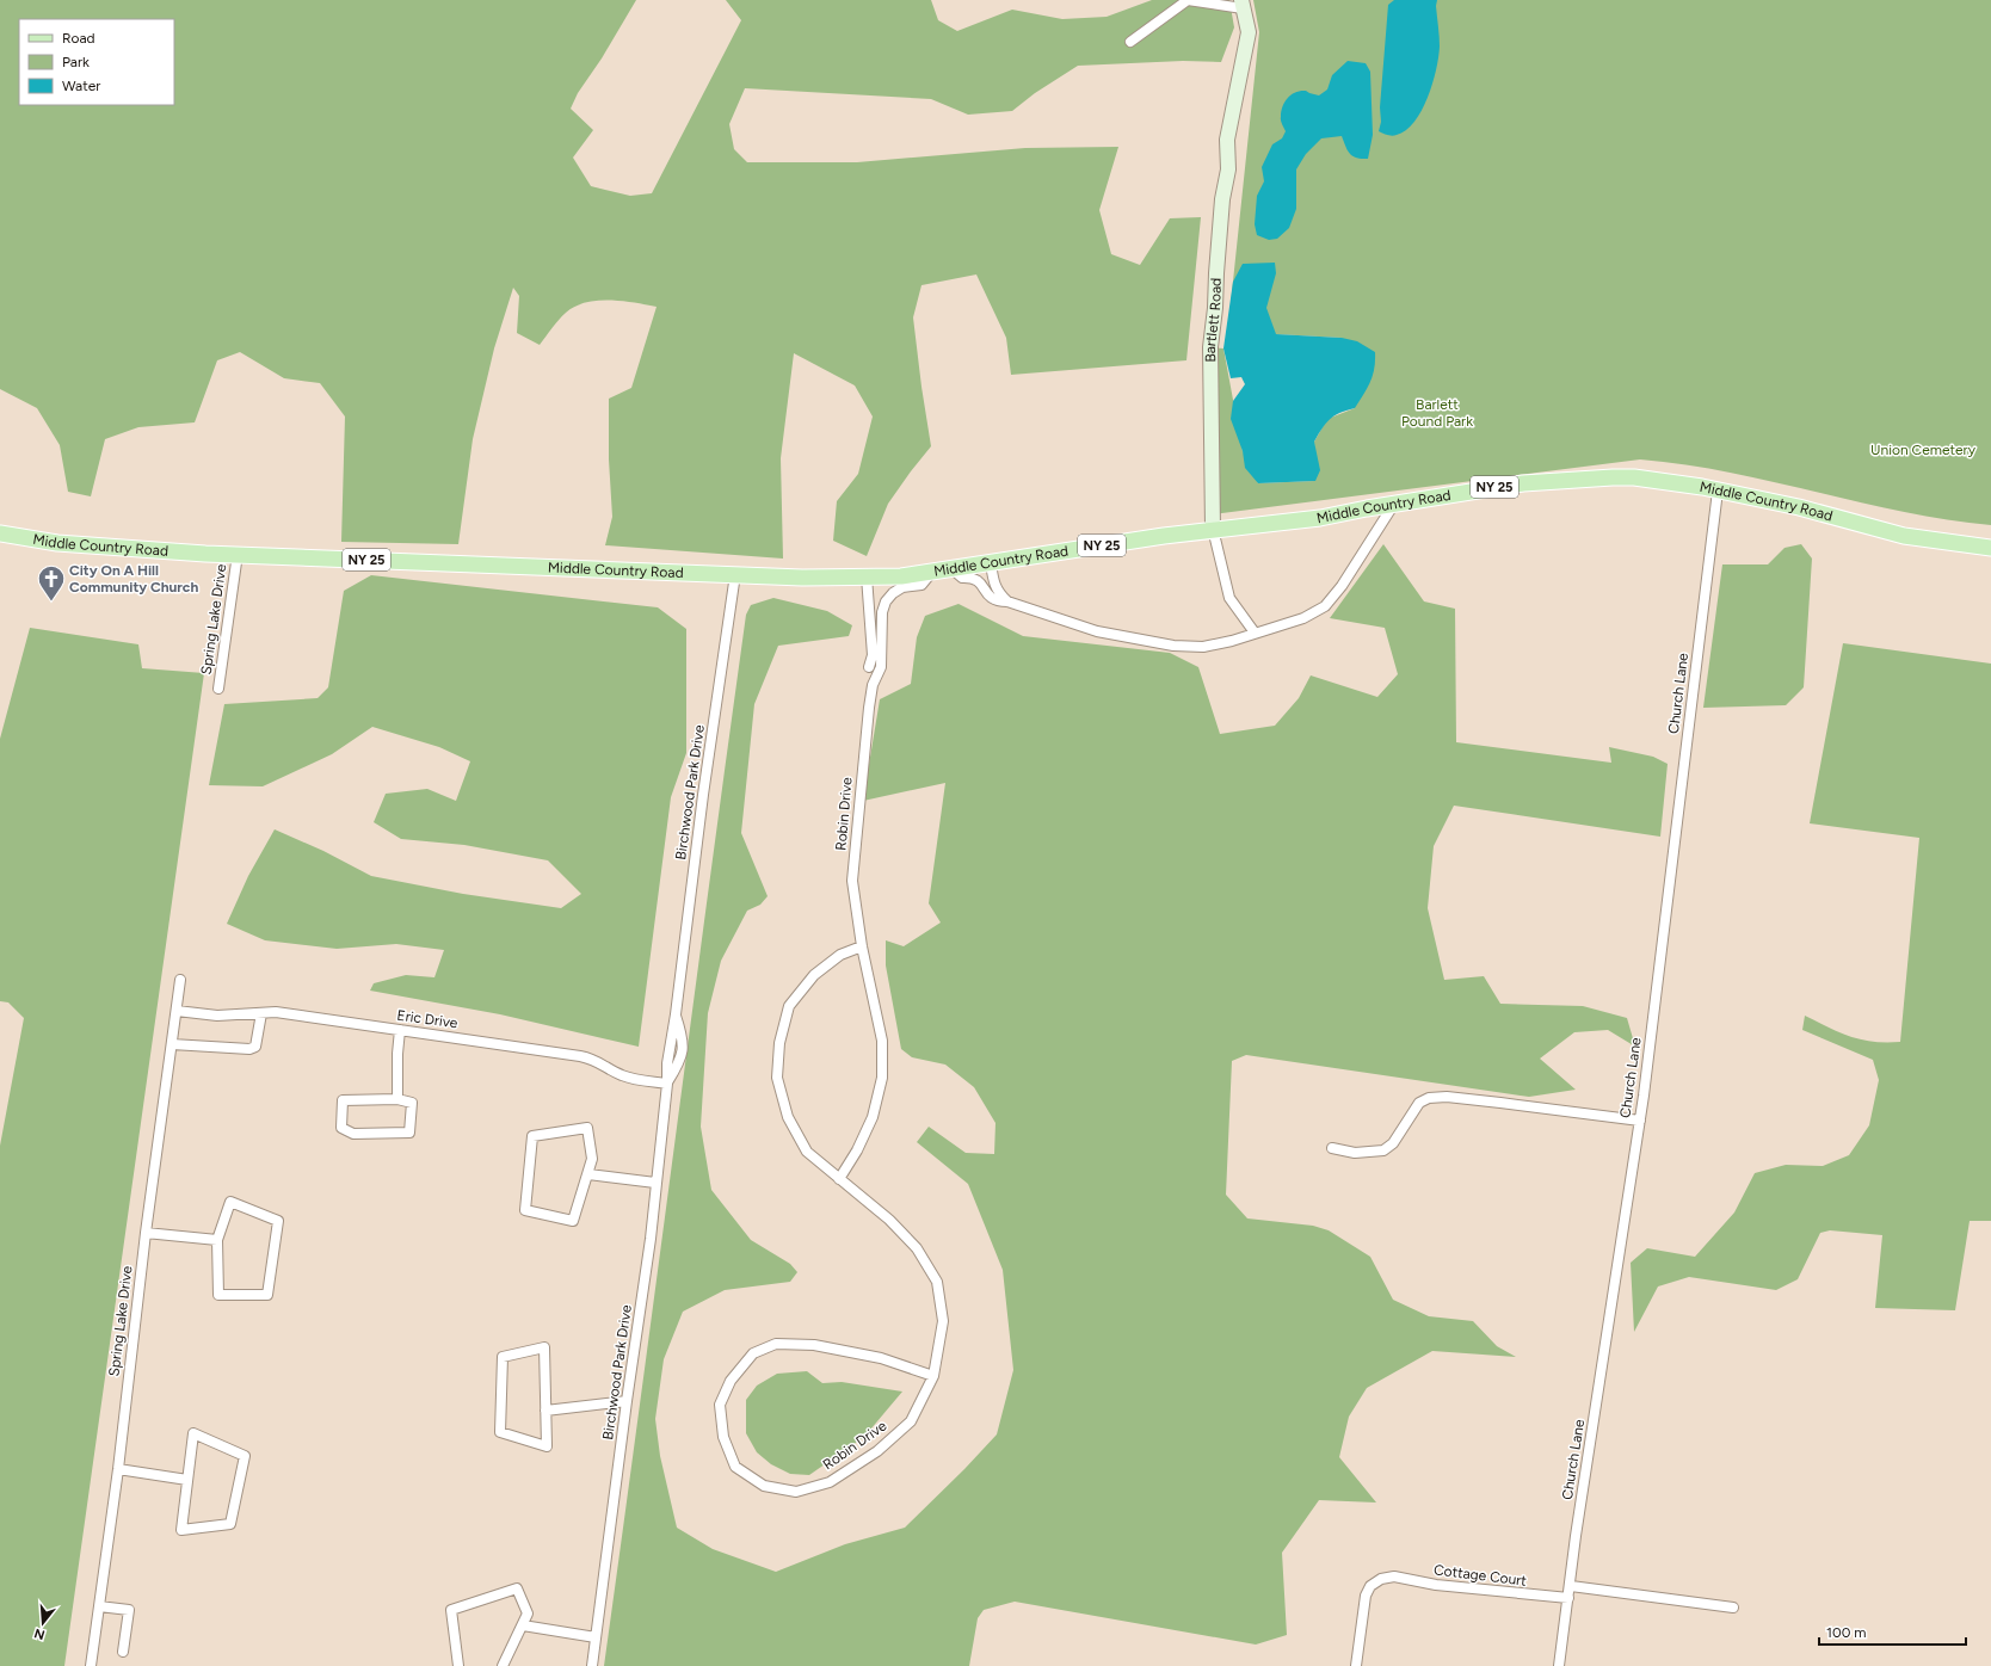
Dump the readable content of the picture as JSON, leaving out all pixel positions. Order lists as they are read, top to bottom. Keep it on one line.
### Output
{"streets":{"main road":["NY 25","Middle Country Road"],"street":["Bartlett Road","Spring Lake Drive","Church Lane","Birchwood Park Drive","Robin Drive","Eric Drive","Cottage Court"]},"crossings":[["Bartlett Road","Middle Country Road"],["Middle Country Road","Spring Lake Drive"],["Middle Country Road","Church Lane"],["Middle Country Road","Birchwood Park Drive"],["Middle Country Road","Robin Drive"],["Spring Lake Drive","Eric Drive"],["Church Lane","Cottage Court"],["Birchwood Park Drive","Eric Drive"]],"parks":["Barlett Pound Park","Union Cemetery"],"places":{"church":["City On A Hill Community Church"]},"legend":["Road","Park","Water"],"scale_bar":"100 m","north":"bottom"}
